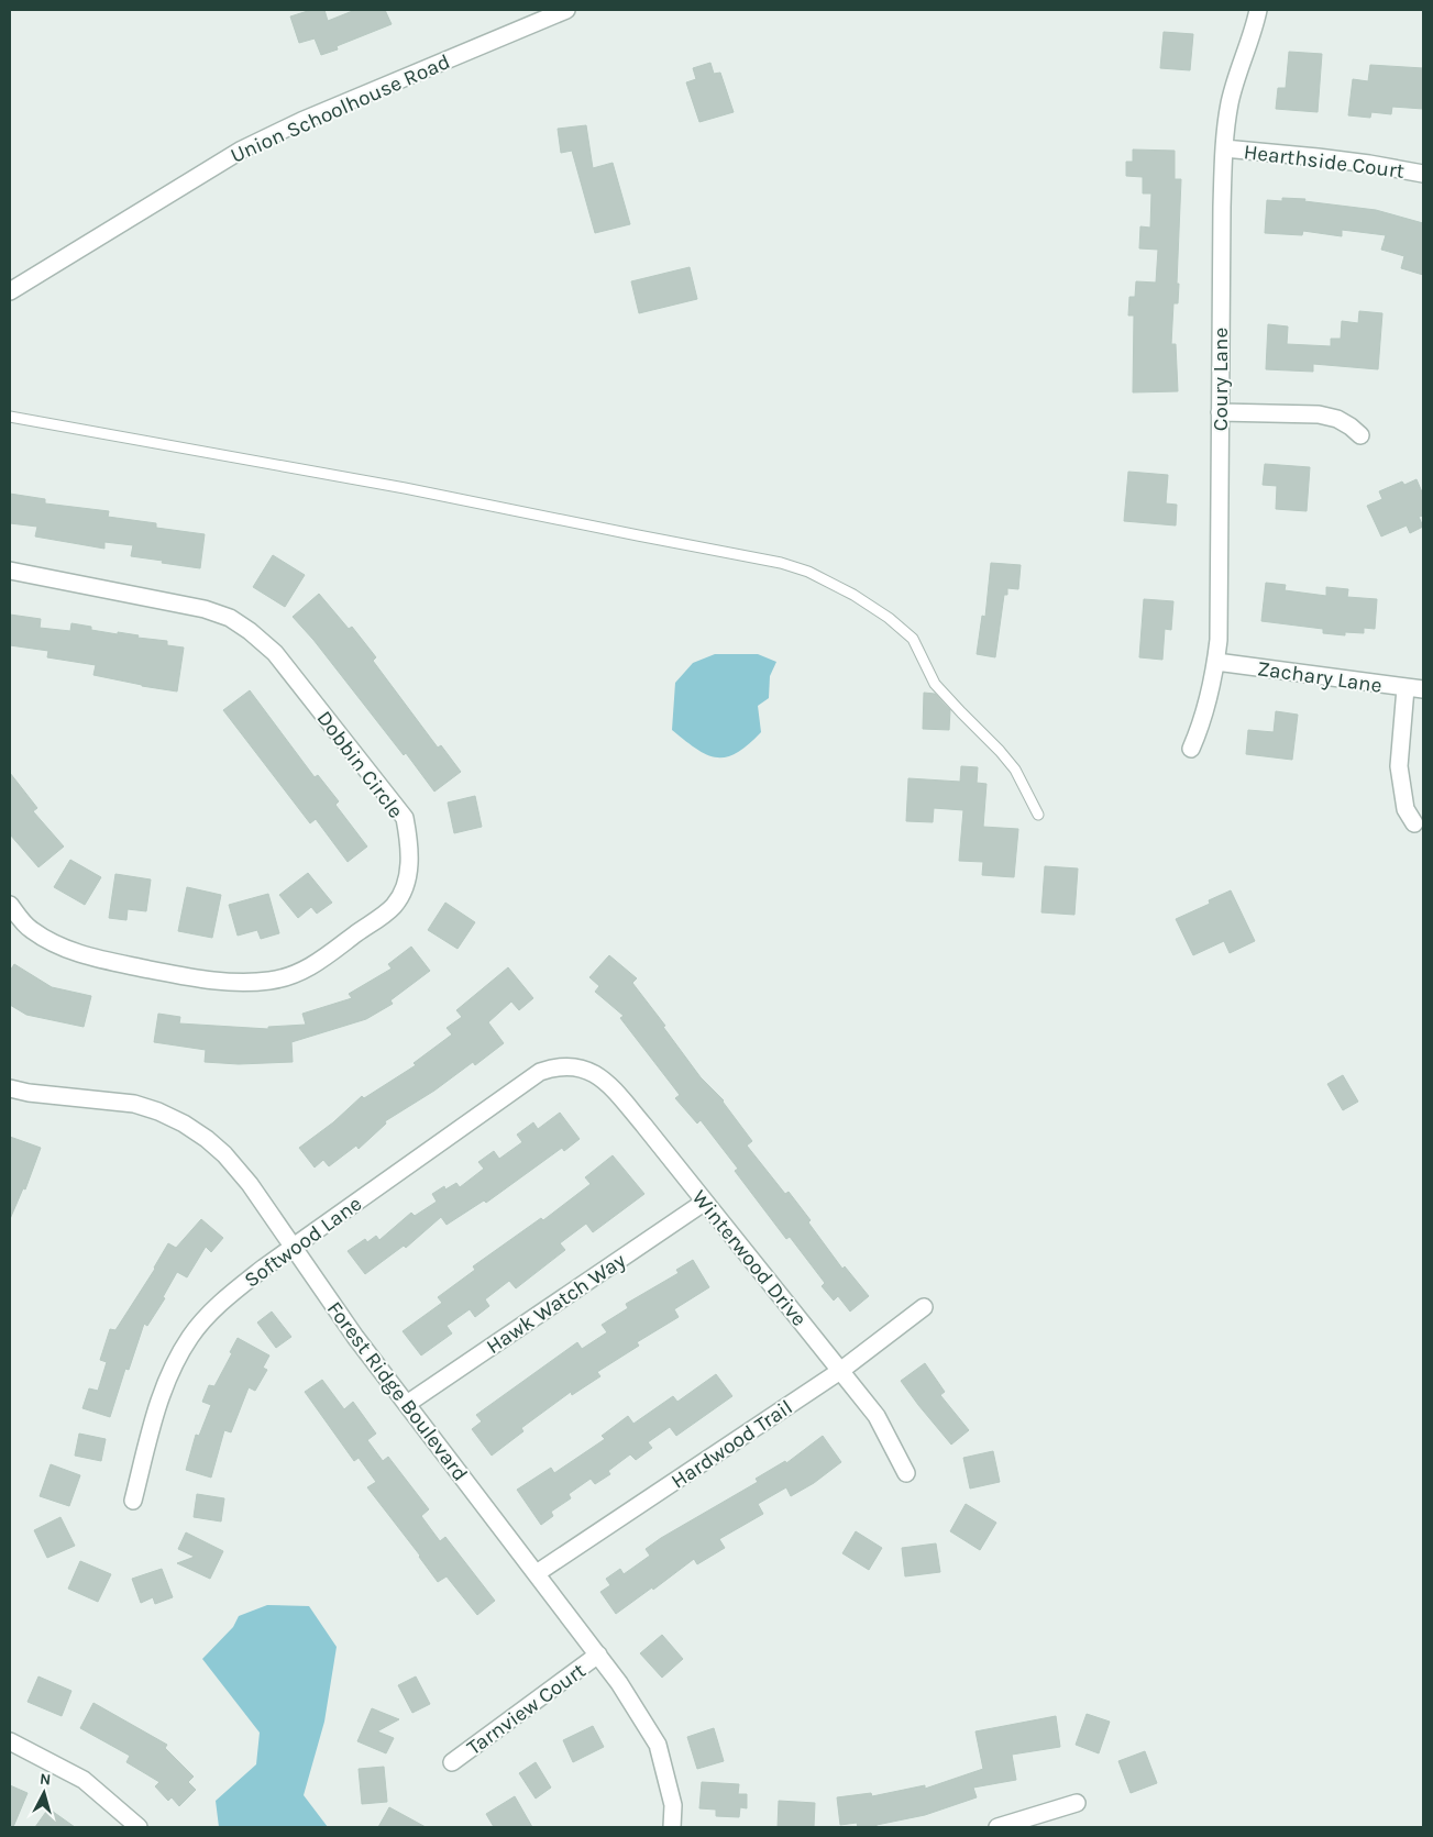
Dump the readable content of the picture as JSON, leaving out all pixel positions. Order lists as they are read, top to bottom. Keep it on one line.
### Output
{"streets":{"street":["Union Schoolhouse Road","Hearthside Court","Coury Lane","Zachary Lane","Dobbin Circle","Softwood Lane","Winterwood Drive","Hawk Watch Way","Forest Ridge Boulevard","Hardwood Trail","Tarnview Court"]},"crossings":[["Hearthside Court","Coury Lane"],["Coury Lane","Zachary Lane"],["Softwood Lane","Winterwood Drive"],["Softwood Lane","Forest Ridge Boulevard"],["Winterwood Drive","Hawk Watch Way"],["Winterwood Drive","Hardwood Trail"],["Hawk Watch Way","Forest Ridge Boulevard"],["Forest Ridge Boulevard","Hardwood Trail"],["Forest Ridge Boulevard","Tarnview Court"]],"north":"top"}
